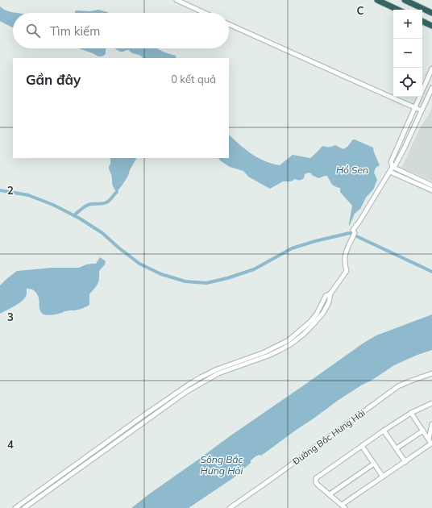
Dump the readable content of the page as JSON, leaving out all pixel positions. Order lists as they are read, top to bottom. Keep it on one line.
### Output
{"streets":{"street":["Đường Bắc Hưng Hải"]},"water":["Hồ Sen","Sông Bắc Hưng Hải"],"page":{"map_buttons":["+","−"],"search":"Tìm kiếm","heading":["Gần đây","0 kết quả"]},"grid":{"columns":["C"],"rows":["2","3","4"]}}
